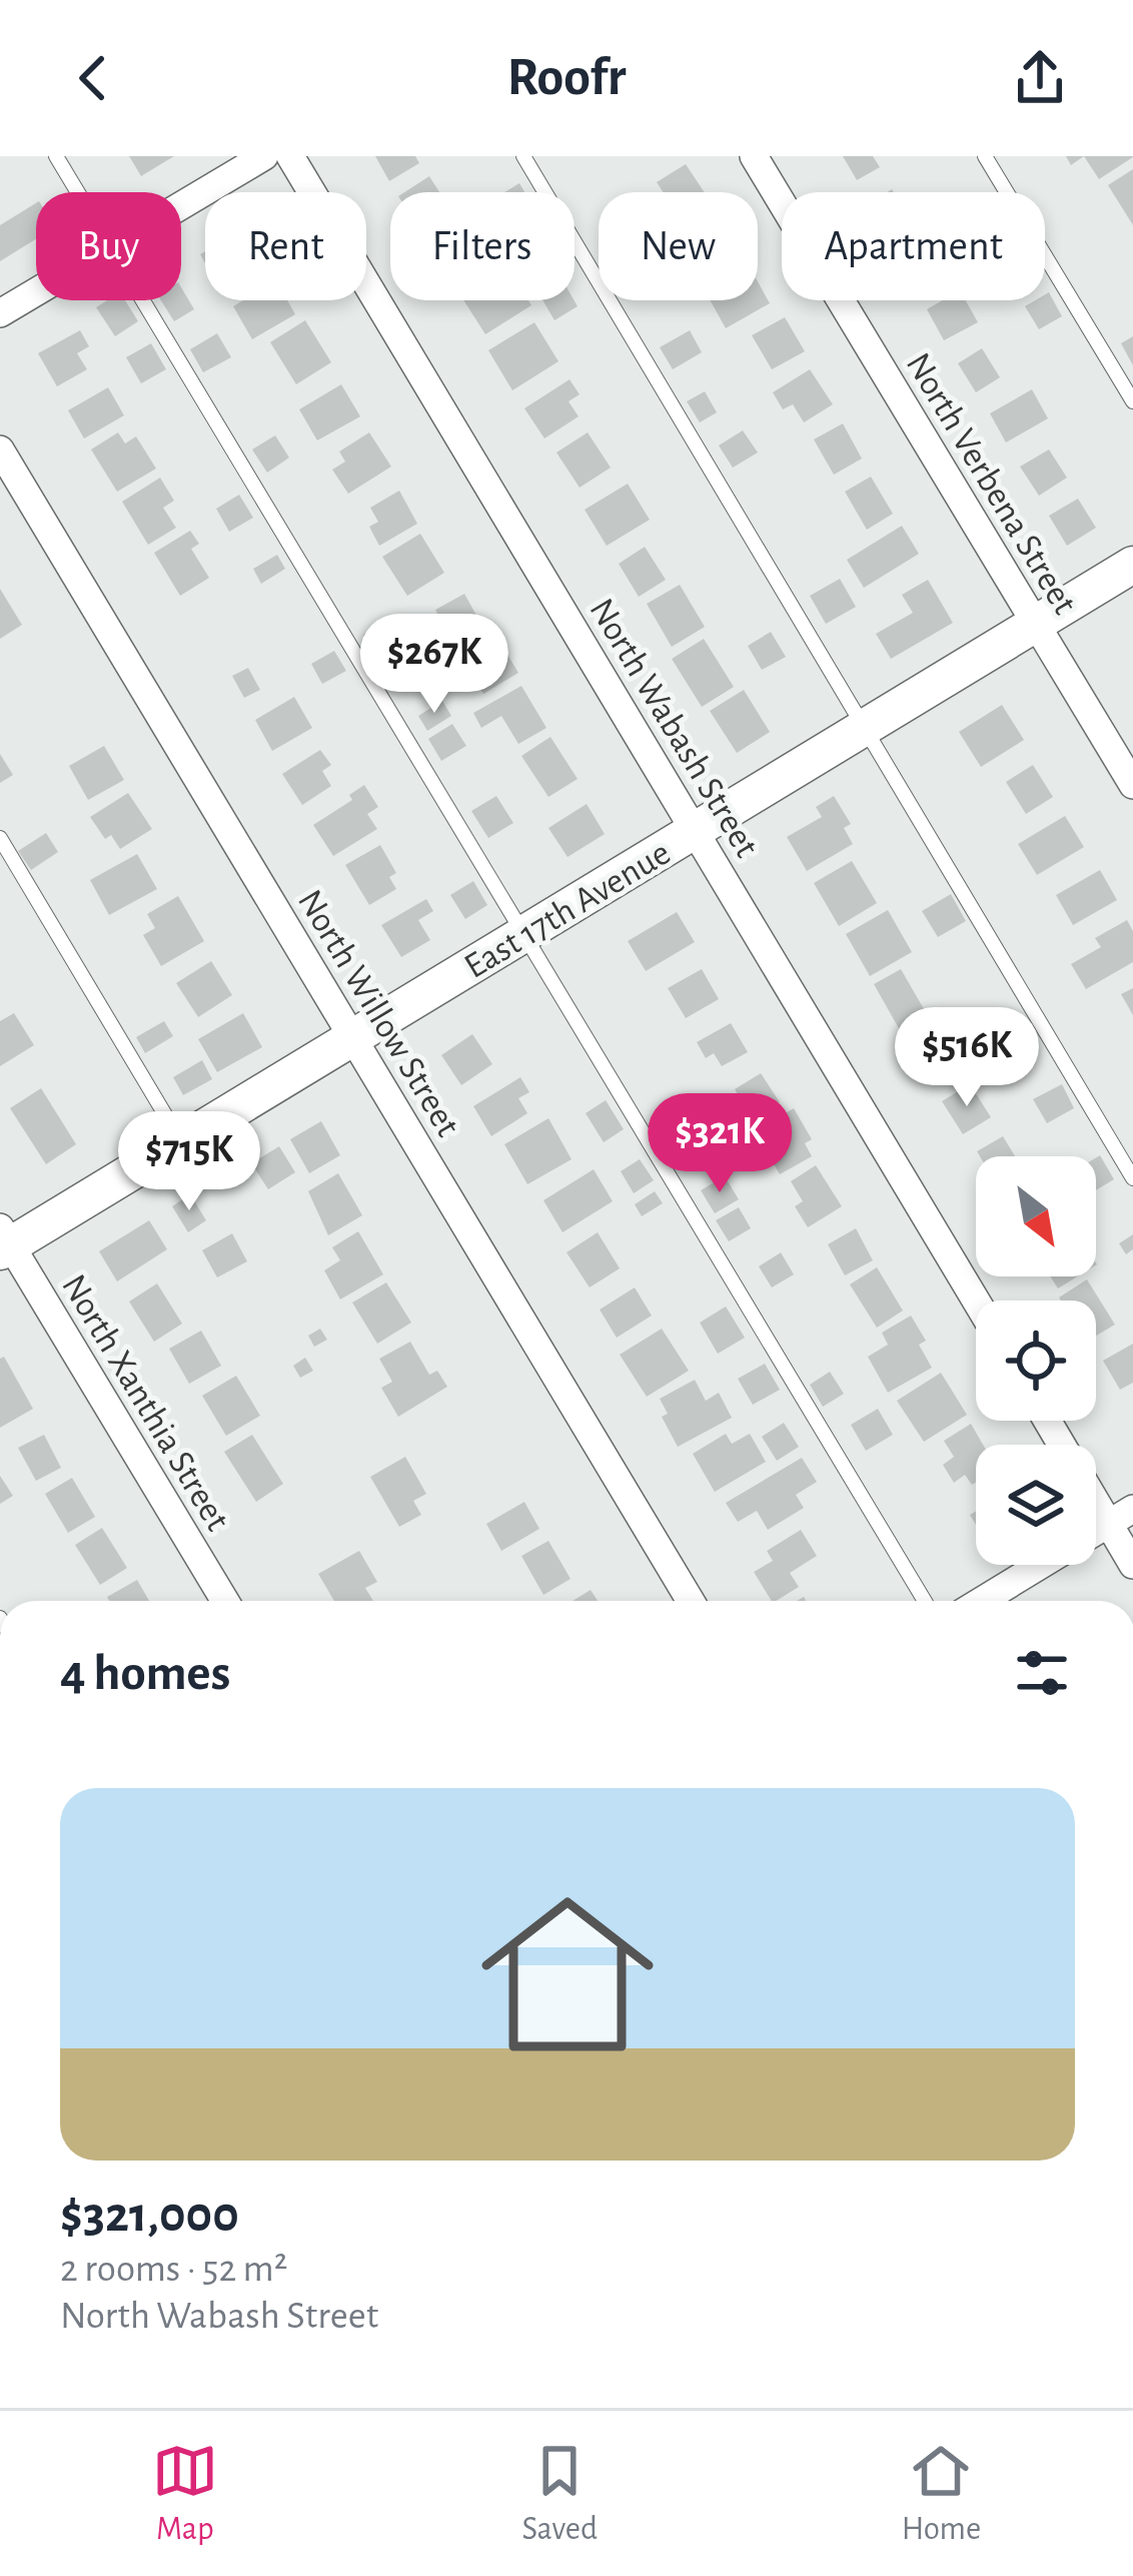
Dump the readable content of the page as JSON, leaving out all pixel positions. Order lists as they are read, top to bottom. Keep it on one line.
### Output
{"streets":{"street":["North Verbena Street","North Wabash Street","East 17th Avenue","North Willow Street","North Xanthia Street"]},"crossings":[["North Verbena Street","East 17th Avenue"],["North Wabash Street","East 17th Avenue"],["East 17th Avenue","North Willow Street"],["East 17th Avenue","North Xanthia Street"]],"north":"bottom right","page":{"header":"Roofr","chip":["Buy","Rent","Filters","New","Apartment"],"price":["$267K","$516K","$321K","$715K"],"heading":"4 homes","list":[{"name":"$321,000","note":"2 rooms · 52 m² · North Wabash Street"}],"tabs":["Map","Saved","Home"]}}
